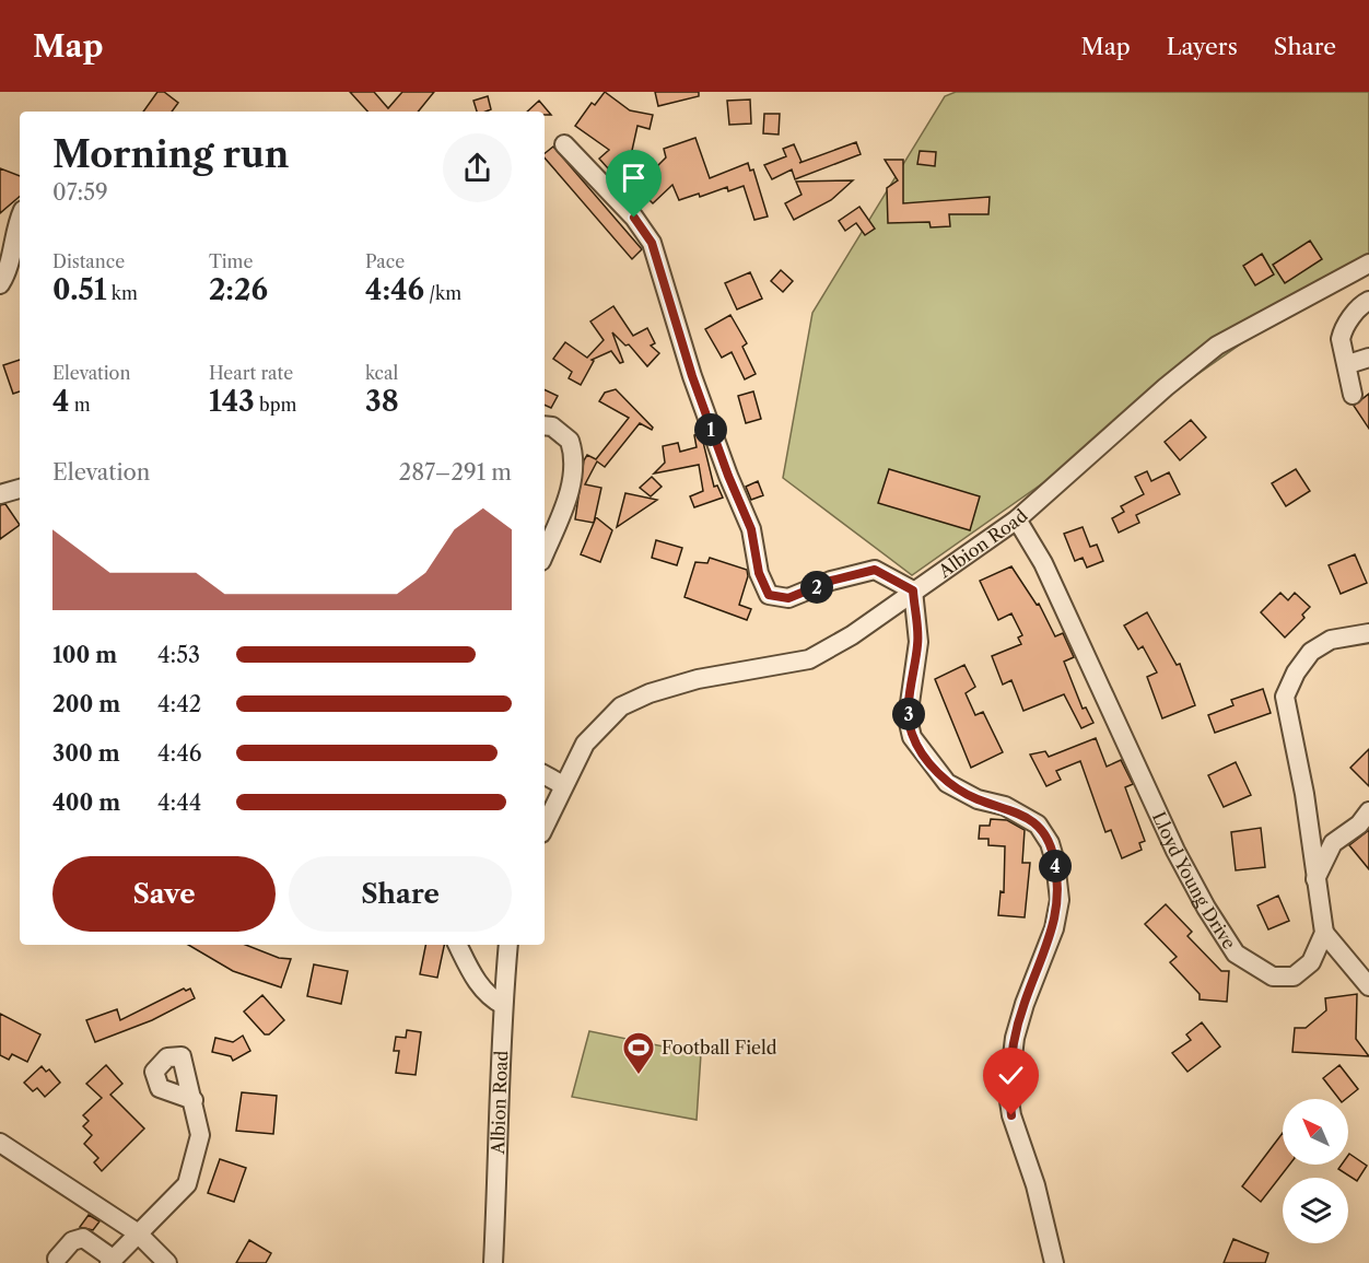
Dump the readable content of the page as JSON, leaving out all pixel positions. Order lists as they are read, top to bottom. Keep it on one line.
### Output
{"streets":{"street":["Albion Road","Lloyd Young Drive"]},"crossings":[["Albion Road","Lloyd Young Drive"]],"places":{"sports":["Football Field"]},"north":"top left","page":{"header":"Map","nav":["Map","Layers","Share"],"heading":["Morning run","07:59"],"stats":[["Distance","0.51 km"],["Time","2:26"],["Pace","4:46 /km"],["Elevation","4 m"],["Heart rate","143 bpm"],["kcal","38"]],"pins":["1","2","3","4"],"chart":["Elevation","287–291 m"],"list":[{"name":"100 m","note":"4:53"},{"name":"200 m","note":"4:42"},{"name":"300 m","note":"4:46"},{"name":"400 m","note":"4:44"}],"buttons":["Save","Share"]}}
